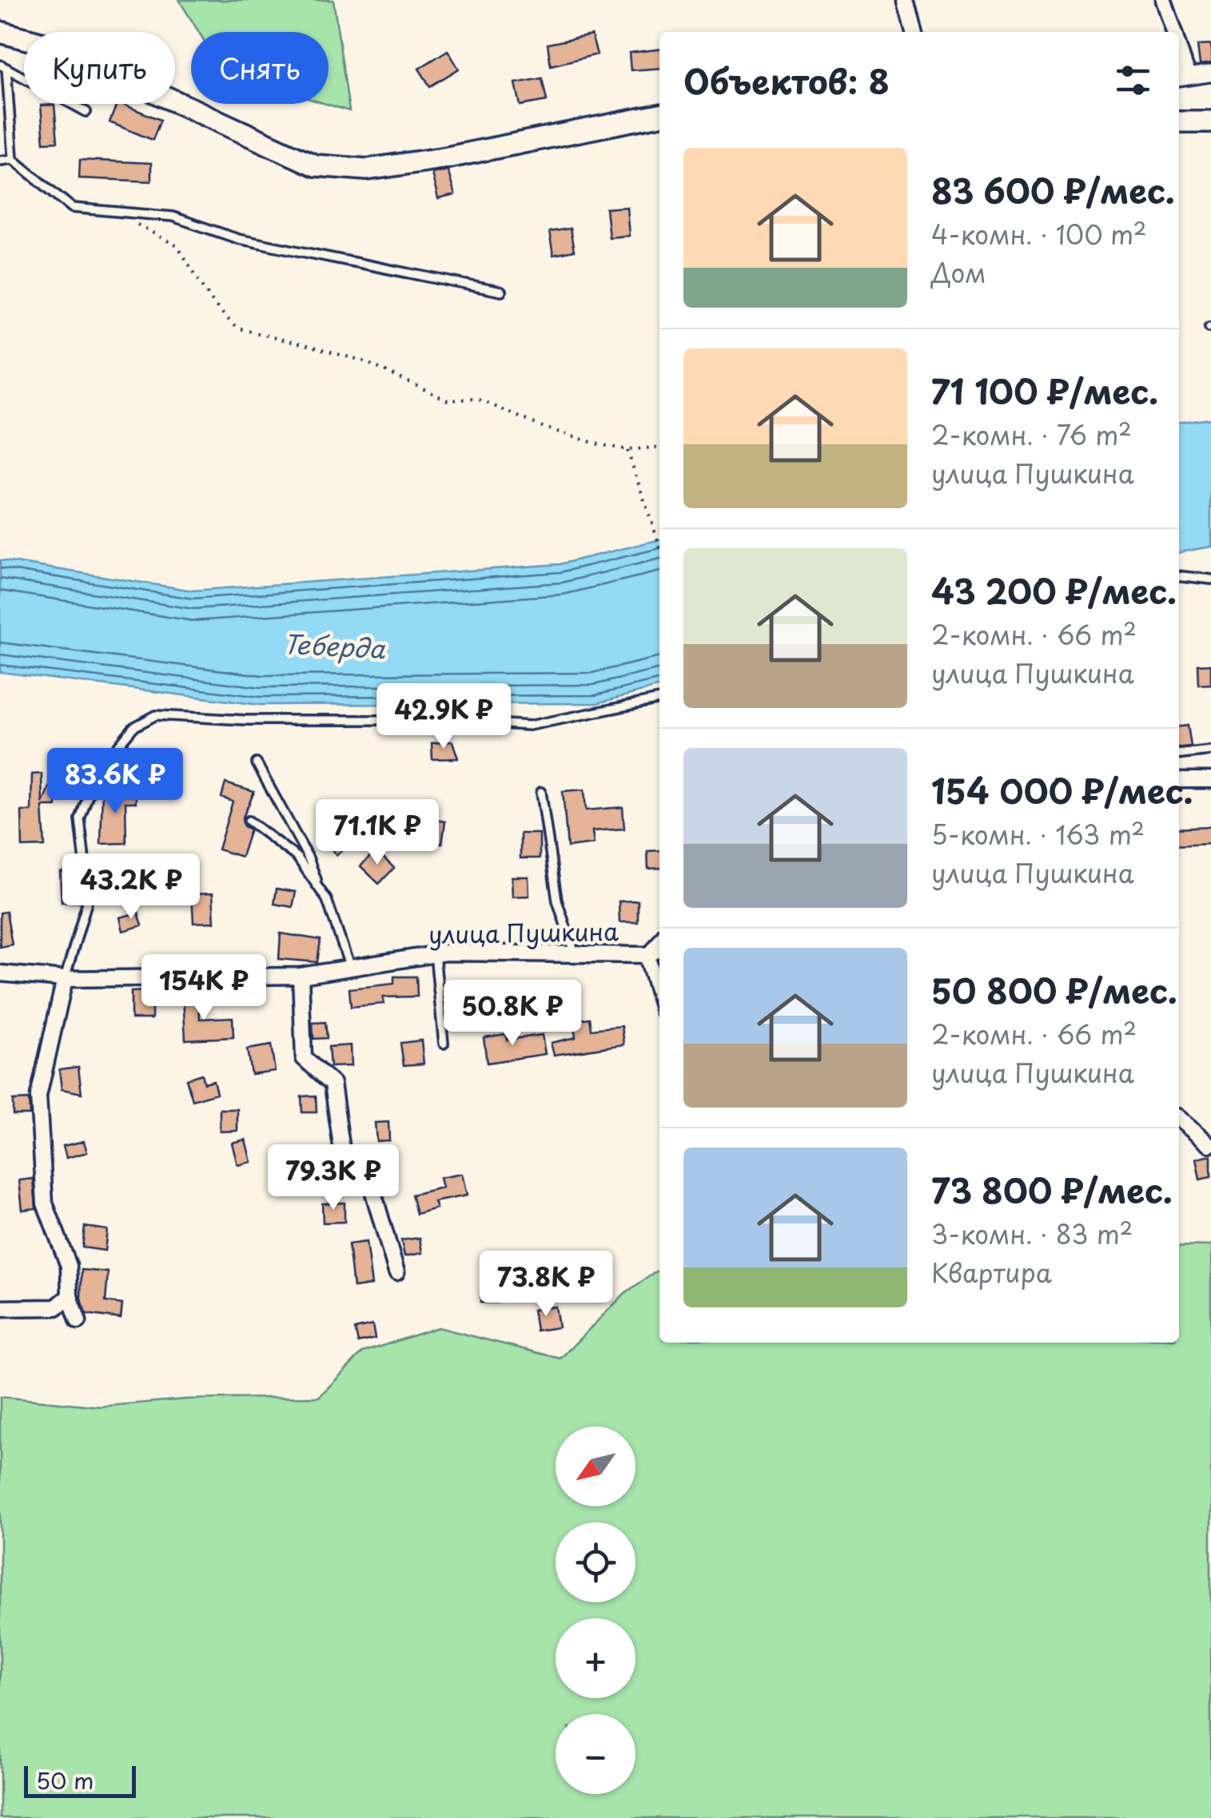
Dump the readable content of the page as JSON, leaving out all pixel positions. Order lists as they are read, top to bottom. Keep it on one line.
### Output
{"streets":{"street":["улица Пушкина"]},"water":["Теберда"],"scale_bar":"50 m","north":"bottom left","page":{"chip":["Купить","Снять"],"heading":"Объектов: 8","list":[{"name":"83 600 ₽/мес.","note":"4-комн. · 100 m² · Дом"},{"name":"71 100 ₽/мес.","note":"2-комн. · 76 m² · улица Пушкина"},{"name":"43 200 ₽/мес.","note":"2-комн. · 66 m² · улица Пушкина"},{"name":"154 000 ₽/мес.","note":"5-комн. · 163 m² · улица Пушкина"},{"name":"50 800 ₽/мес.","note":"2-комн. · 66 m² · улица Пушкина"},{"name":"73 800 ₽/мес.","note":"3-комн. · 83 m² · Квартира"}],"price":["42.9K ₽","83.6K ₽","71.1K ₽","43.2K ₽","154K ₽","50.8K ₽","79.3K ₽","73.8K ₽"],"map_buttons":["+","−"],"scale":"50 m"}}
